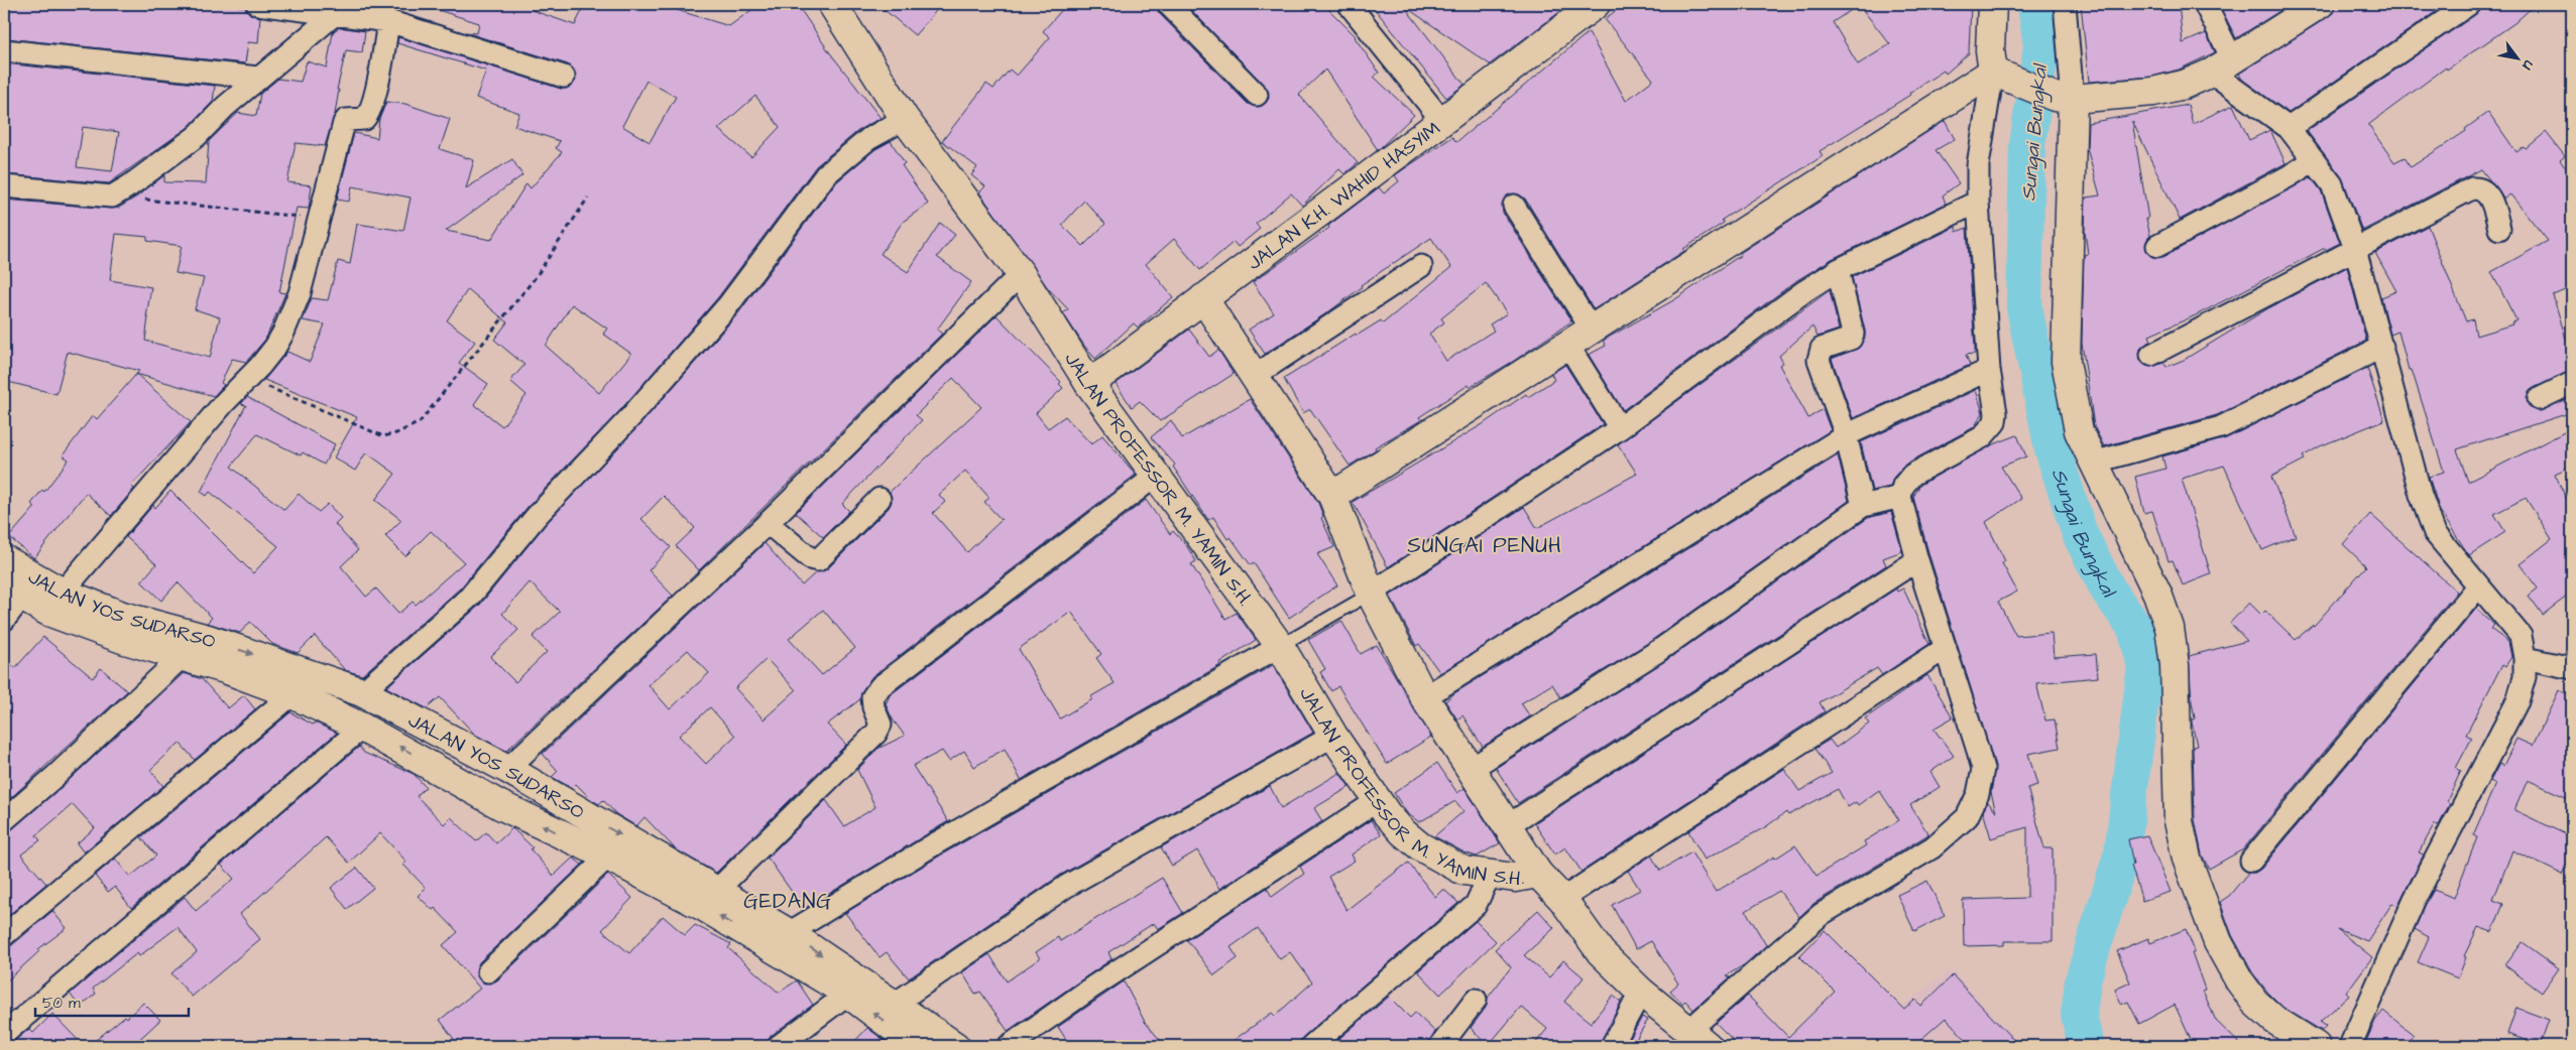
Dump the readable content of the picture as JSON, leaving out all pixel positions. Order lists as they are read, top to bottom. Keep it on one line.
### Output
{"streets":{"street":["JALAN K.H. WAHID HASYIM","JALAN PROFESSOR M. YAMIN S.H.","JALAN YOS SUDARSO"]},"crossings":[["JALAN K.H. WAHID HASYIM","JALAN PROFESSOR M. YAMIN S.H."]],"districts":["SUNGAI PENUH","GEDANG"],"water":["Sungai Bungkal"],"scale_bar":"50 m","north":"bottom right"}
